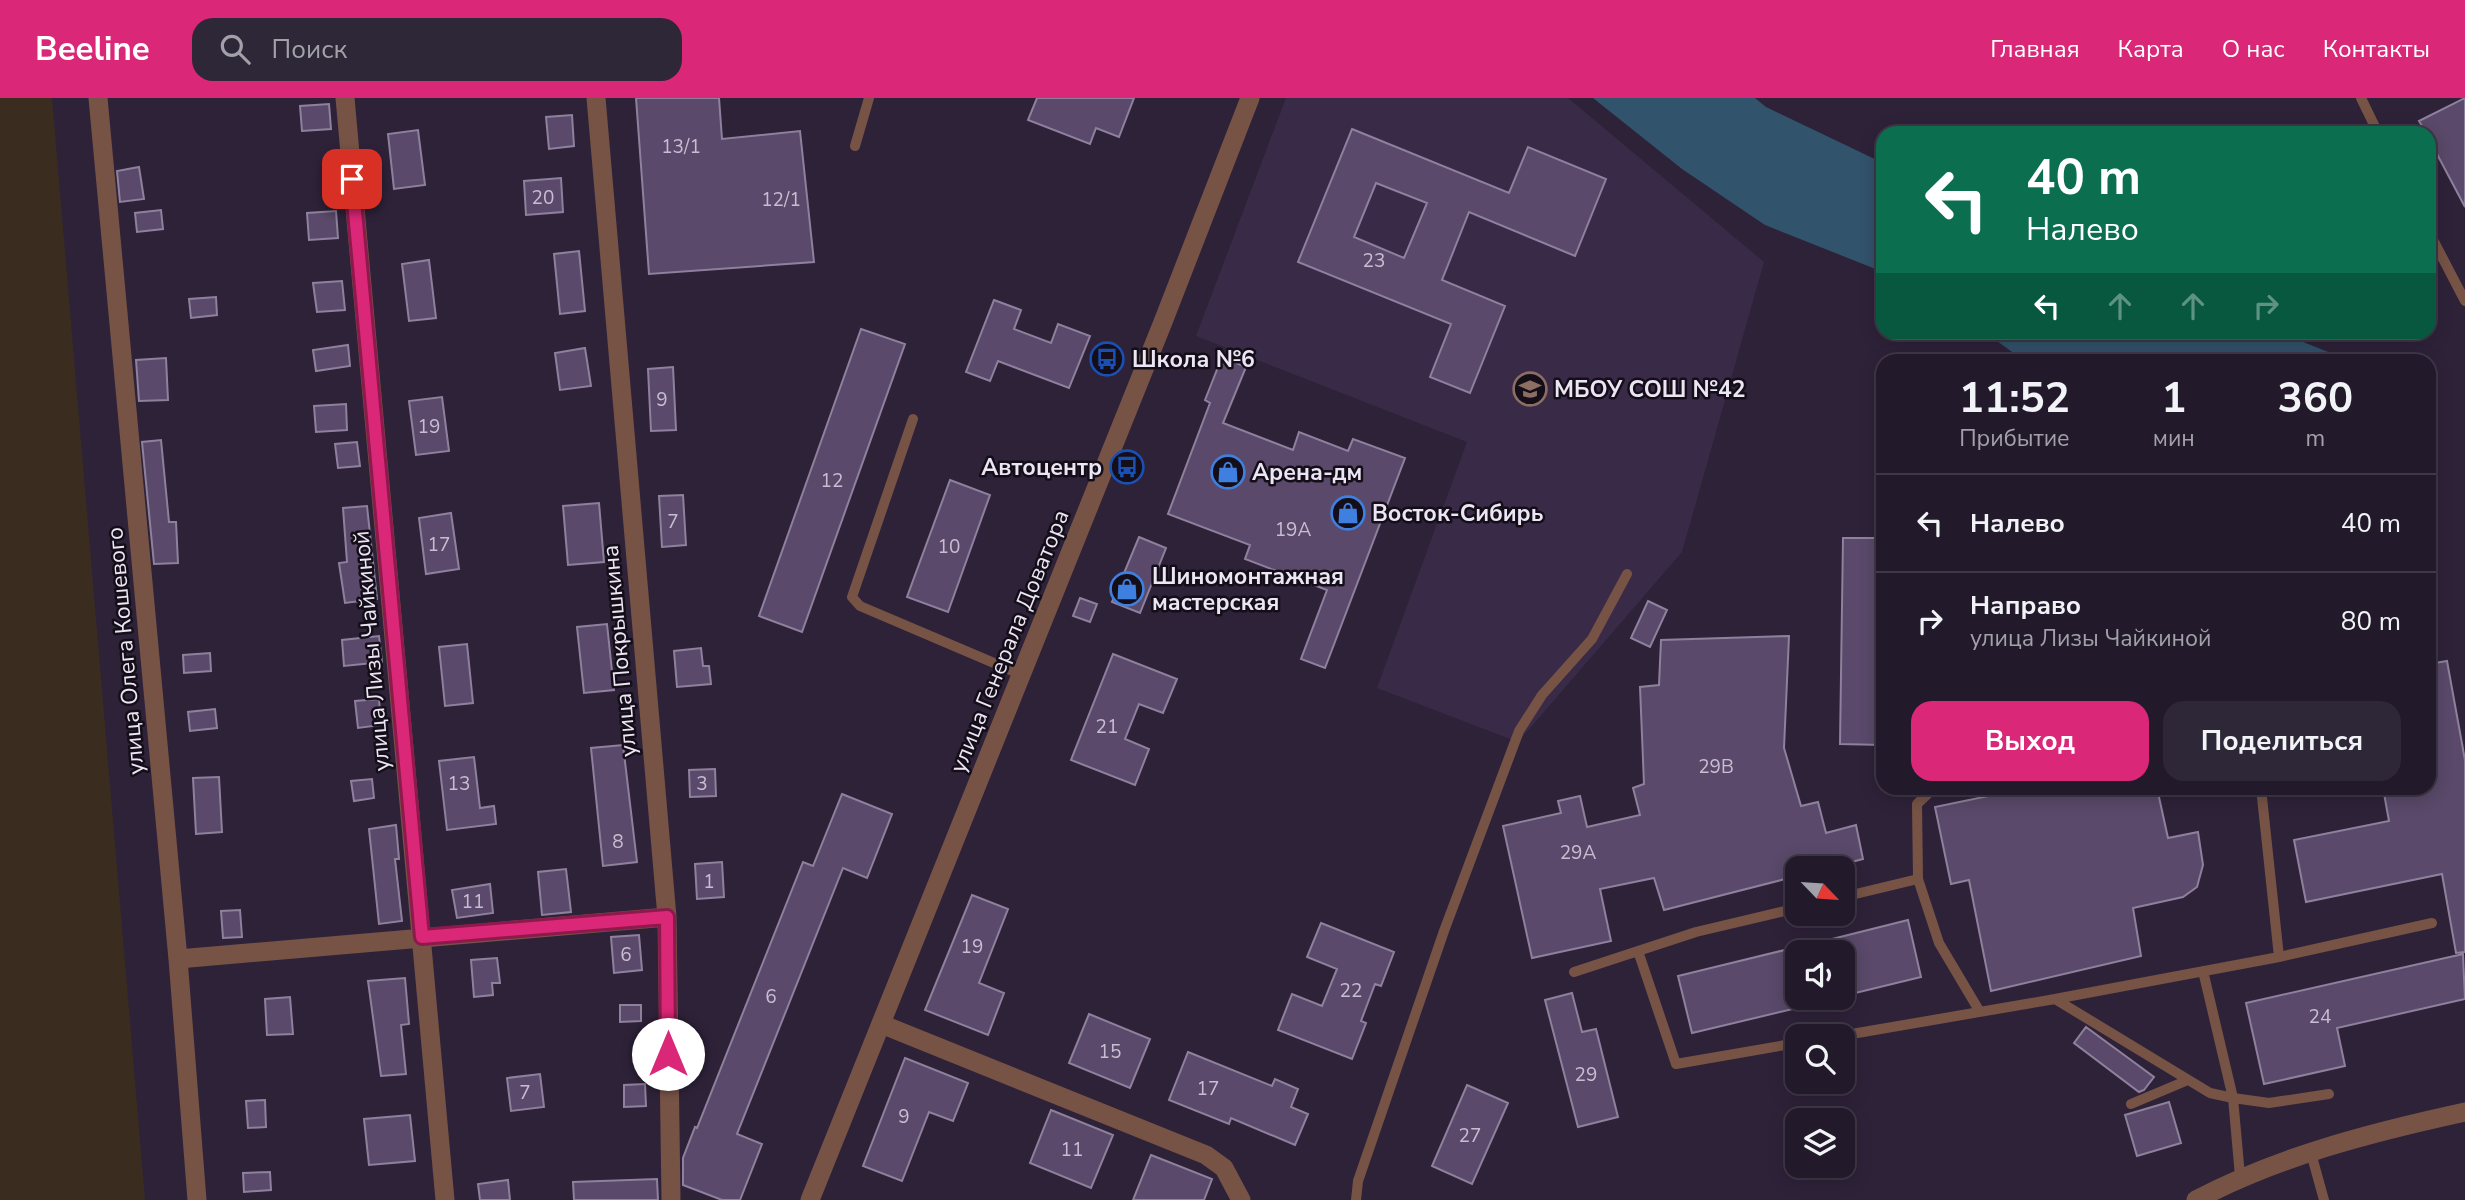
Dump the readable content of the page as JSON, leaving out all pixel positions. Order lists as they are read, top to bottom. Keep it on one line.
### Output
{"streets":{"street":["улица Генерала Доватора","улица Олега Кошевого","улица Лизы Чайкиной","улица Покрышкина"]},"places":{"bus stop":["Школа №6","Автоцентр"],"school or university":["МБОУ СОШ №42"],"shop":["Арена-дм","Восток-Сибирь","Шиномонтажная мастерская"]},"house_numbers":["13/1","20","12/1","23","9","19","12","7","19А","17","10","21","29В","13","3","8","29А","1","11","19","6","22","6","24","15","29","17","7","9","27","11"],"north":"bottom right","page":{"header":"Beeline","search":"Поиск","nav":["Главная","Карта","О нас","Контакты"],"turn":["40 m","Налево"],"eta":["11:52","Прибытие","1","мин","360","m"],"list":[{"name":"Налево","value":"40 m"},{"name":"Направо","note":"улица Лизы Чайкиной","value":"80 m"}],"buttons":["Выход","Поделиться"]}}
